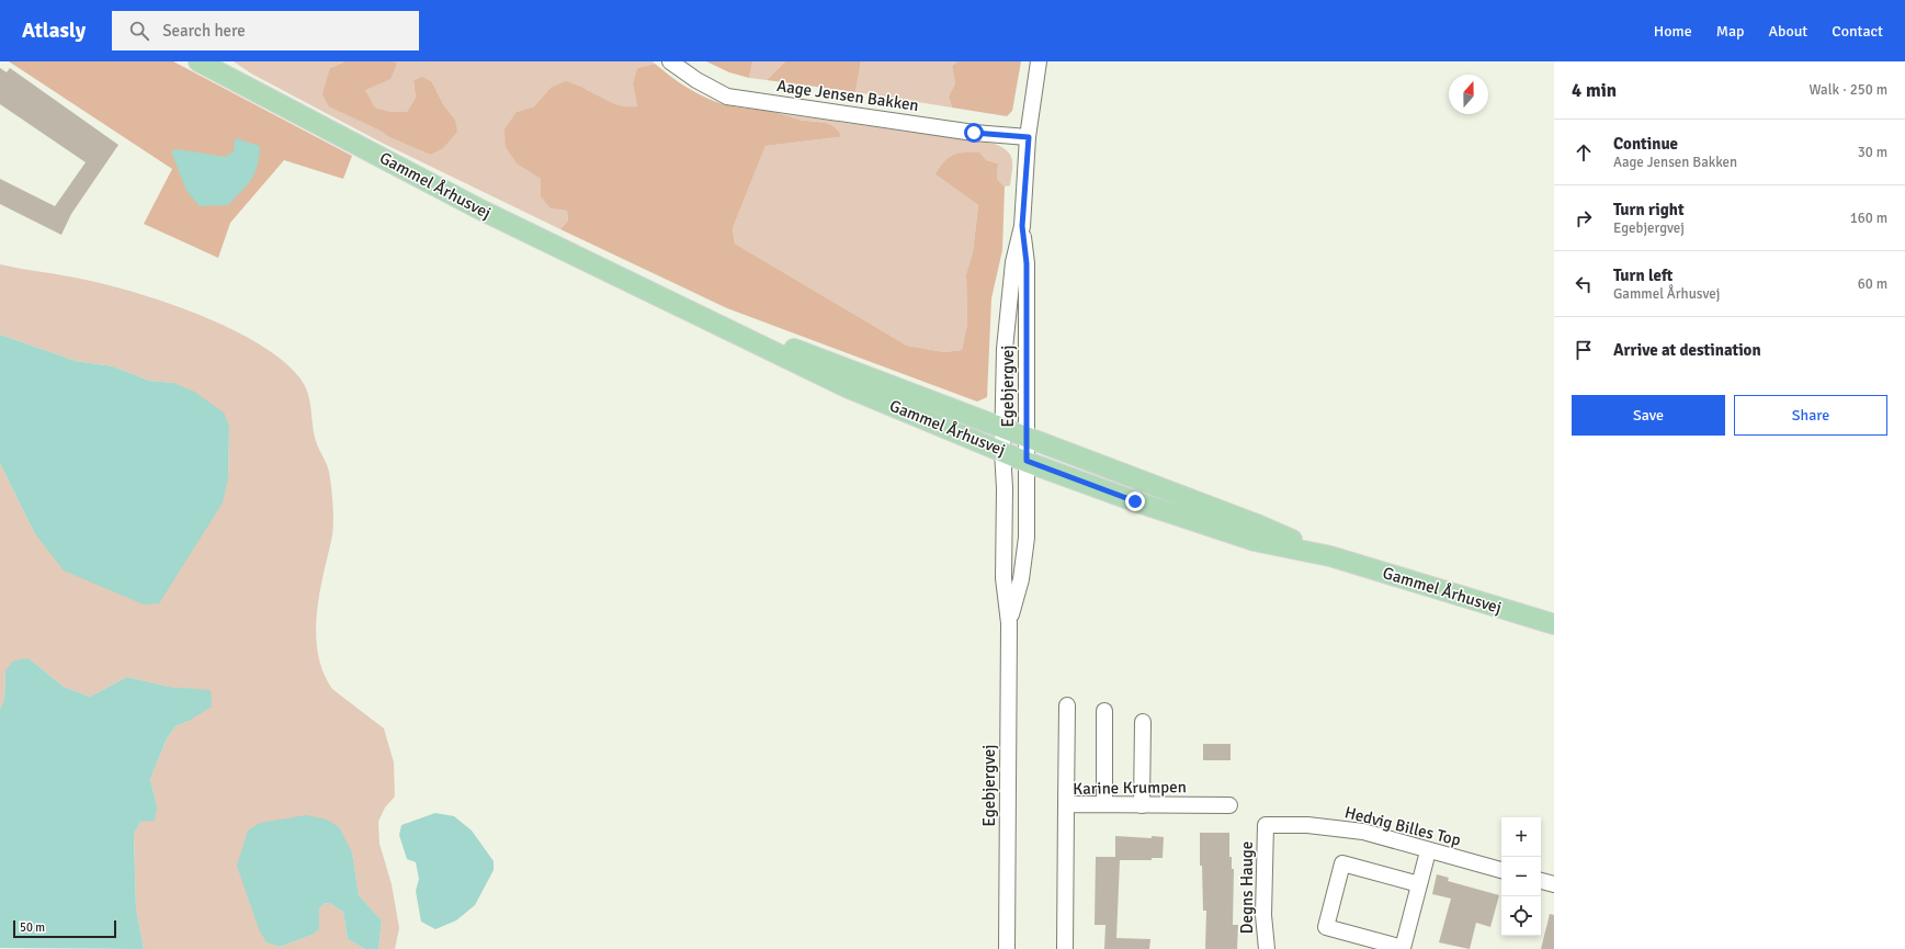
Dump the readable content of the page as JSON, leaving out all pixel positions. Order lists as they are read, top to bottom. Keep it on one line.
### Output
{"streets":{"main road":["Gammel Århusvej"],"street":["Aage Jensen Bakken","Egebjergvej","Karine Krumpen","Hedvig Billes Top","Degns Hauge"]},"crossings":[["Aage Jensen Bakken","Egebjergvej"],["Gammel Århusvej","Egebjergvej"],["Hedvig Billes Top","Degns Hauge"]],"scale_bar":"50 m","north":"top","page":{"header":"Atlasly","search":"Search here","nav":["Home","Map","About","Contact"],"heading":["4 min","Walk · 250 m"],"list":[["Continue","Aage Jensen Bakken","30 m"],["Turn right","Egebjergvej","160 m"],["Turn left","Gammel Århusvej","60 m"],"Arrive at destination"],"buttons":["Save","Share"],"map_buttons":["+","−"],"scale":"50 m"}}
